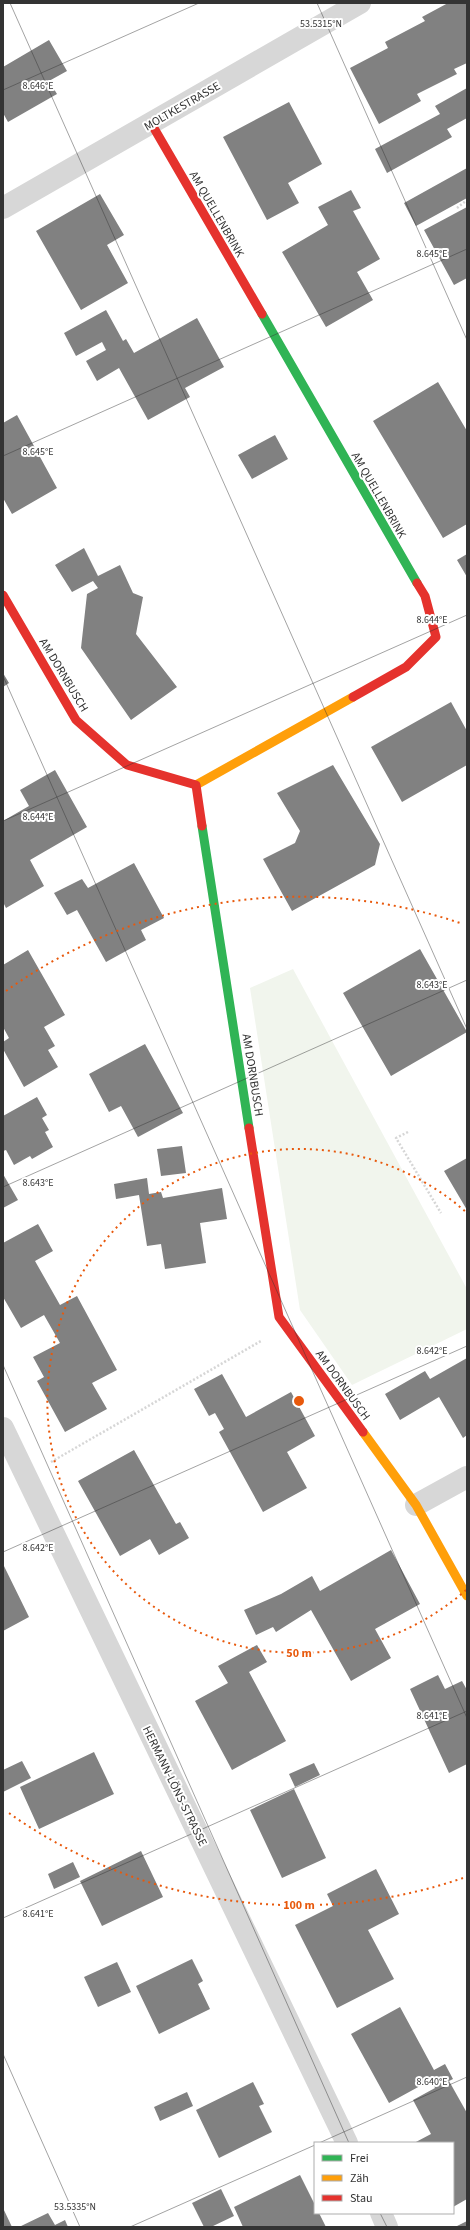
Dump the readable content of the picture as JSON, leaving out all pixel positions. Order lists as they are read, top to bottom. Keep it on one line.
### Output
{"streets":{"street":["MOLTKESTRASSE","AM QUELLENBRINK","AM DORNBUSCH","HERMANN-LÖNS-STRASSE"]},"crossings":[["MOLTKESTRASSE","AM QUELLENBRINK"],["AM QUELLENBRINK","AM DORNBUSCH"]],"legend":["Frei","Zäh","Stau"],"coordinates":["53.5315°N","8.646°E","8.645°E","8.644°E","8.643°E","8.642°E","8.641°E","8.640°E","53.5335°N"],"rings":["50 m","100 m"]}
